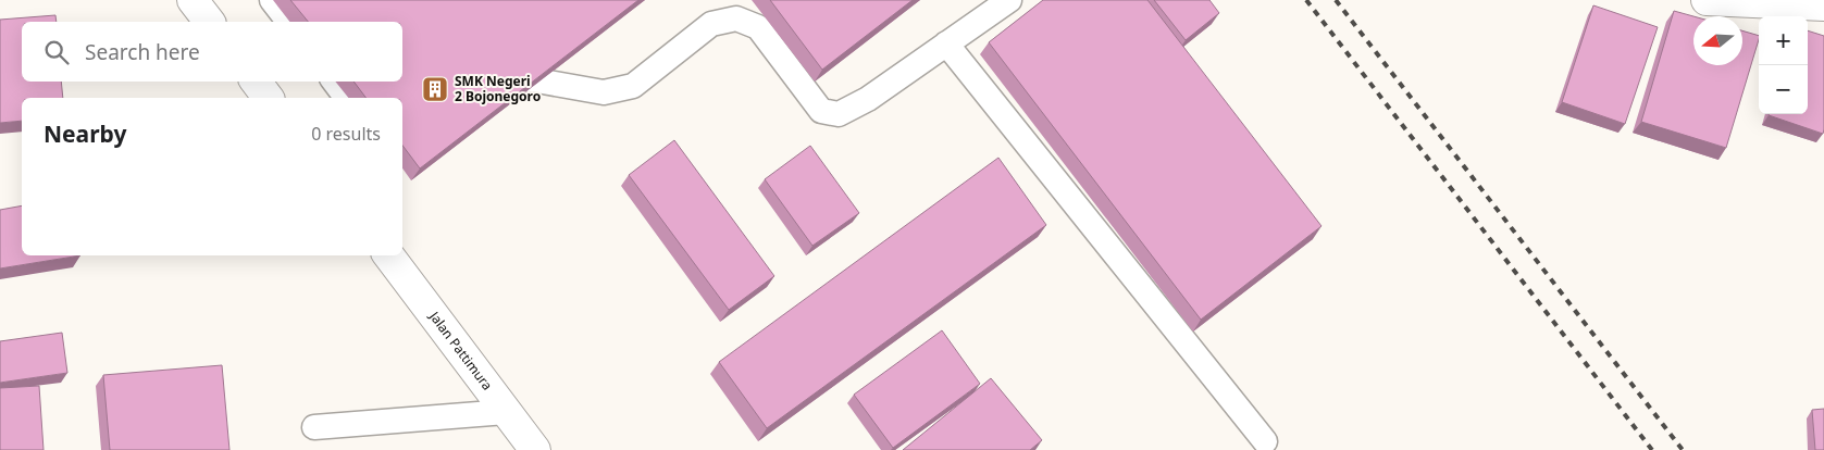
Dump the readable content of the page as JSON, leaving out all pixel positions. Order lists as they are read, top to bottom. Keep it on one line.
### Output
{"streets":{"street":["Jalan Pattimura"]},"places":{"building":["SMK Negeri 2 Bojonegoro"]},"north":"left","page":{"map_buttons":["+","−"],"search":"Search here","heading":["Nearby","0 results"]}}
